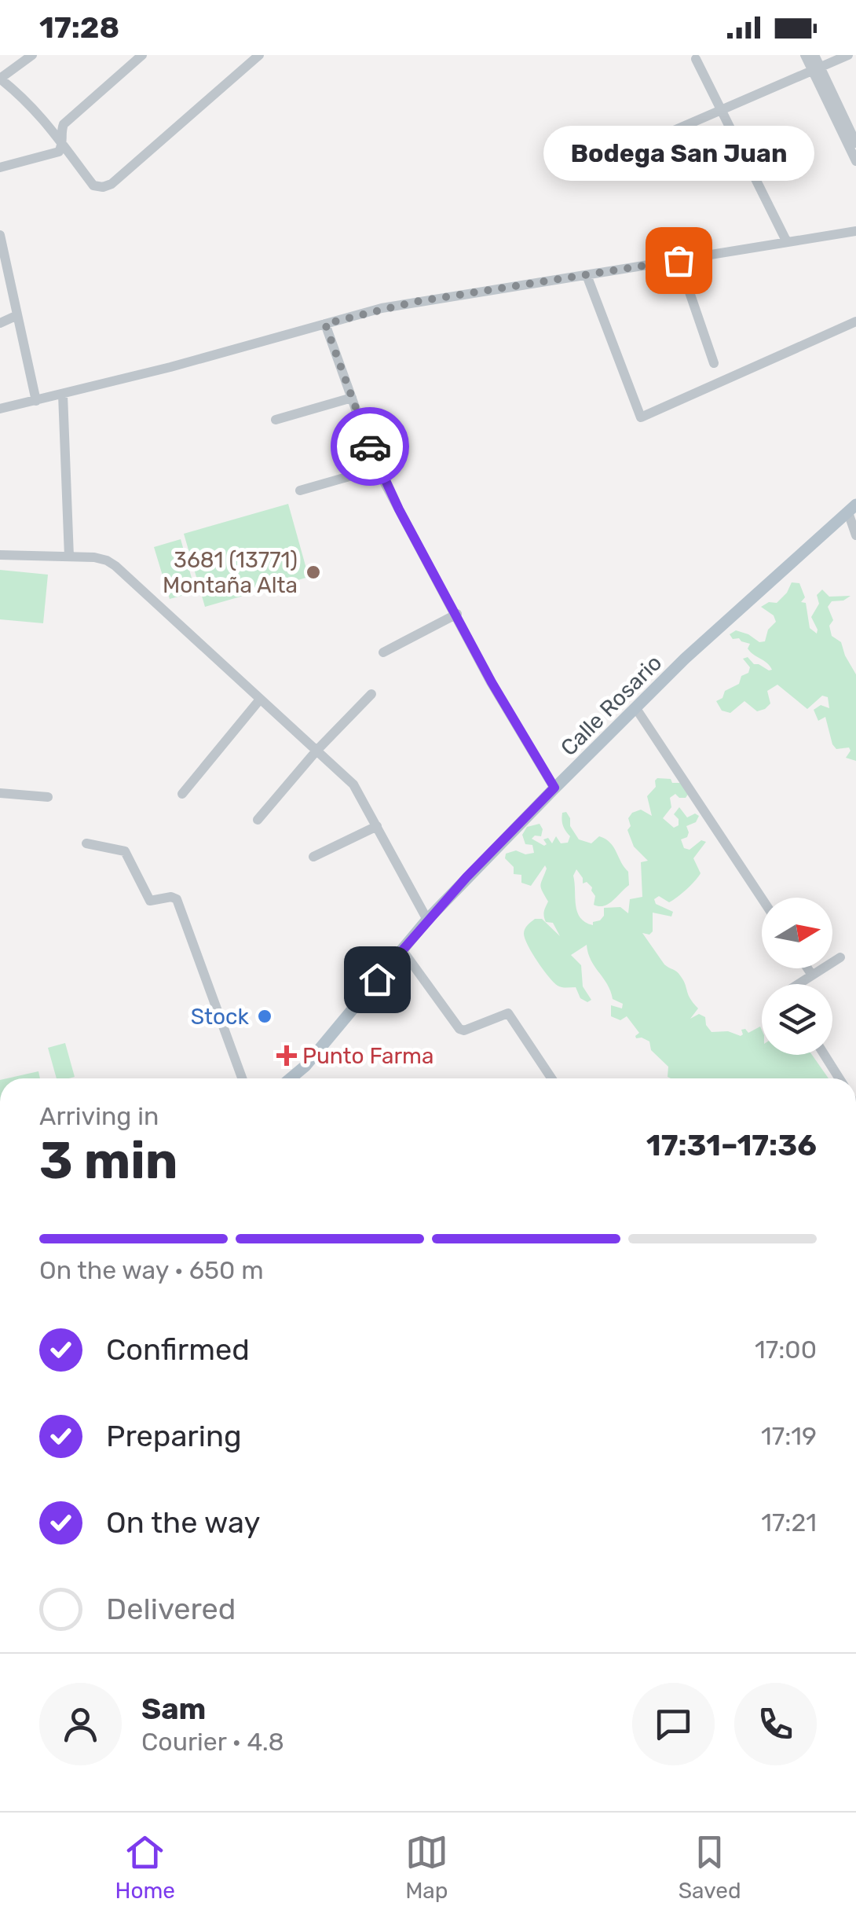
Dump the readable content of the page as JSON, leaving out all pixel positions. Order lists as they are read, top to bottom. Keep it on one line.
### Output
{"streets":{"main road":["Calle Rosario"]},"places":{"other":["Bodega San Juan","3681 (13771) Montaña Alta","Stock"],"health":["Punto Farma"]},"north":"right","page":{"status":"17:28","bubble":"Bodega San Juan","heading":["3 min","Arriving in","17:31–17:36"],"panel":["Sam","Courier · 4.8"],"bar":"On the way · 650 m","list":[["Confirmed","17:00"],["Preparing","17:19"],["On the way","17:21"],"Delivered"],"tabs":["Home","Map","Saved"]}}
